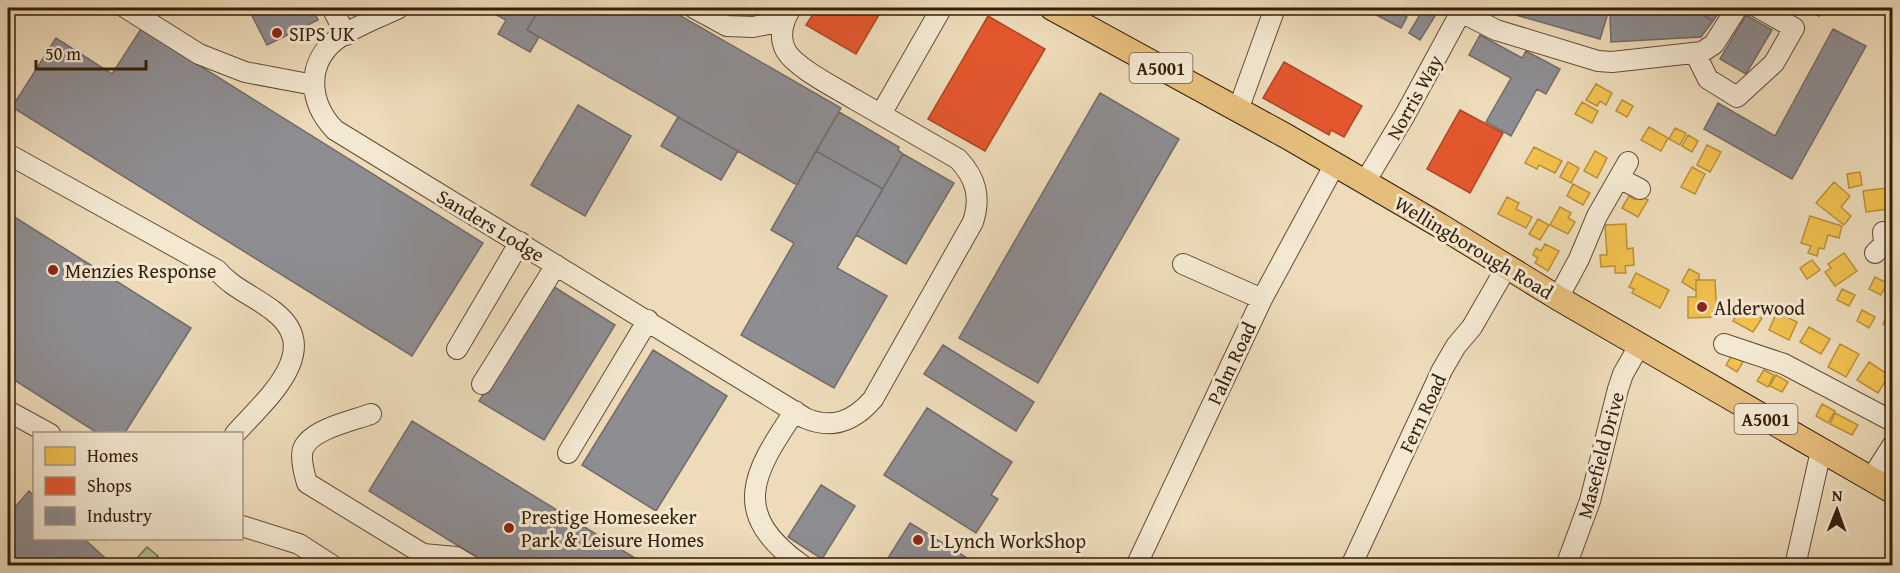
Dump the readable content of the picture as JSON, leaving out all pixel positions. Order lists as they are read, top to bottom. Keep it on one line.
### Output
{"streets":{"main road":["A5001","Wellingborough Road"],"street":["Norris Way","Sanders Lodge","Palm Road","Fern Road","Masefield Drive"]},"crossings":[["Norris Way","Wellingborough Road"],["Wellingborough Road","Palm Road"],["Wellingborough Road","Fern Road"],["Wellingborough Road","Masefield Drive"]],"places":["SIPS UK","Menzies Response","Alderwood","Prestige Homeseeker Park & Leisure Homes","L Lynch WorkShop"],"legend":["Homes","Shops","Industry"],"scale_bar":"50 m","north":"top"}
